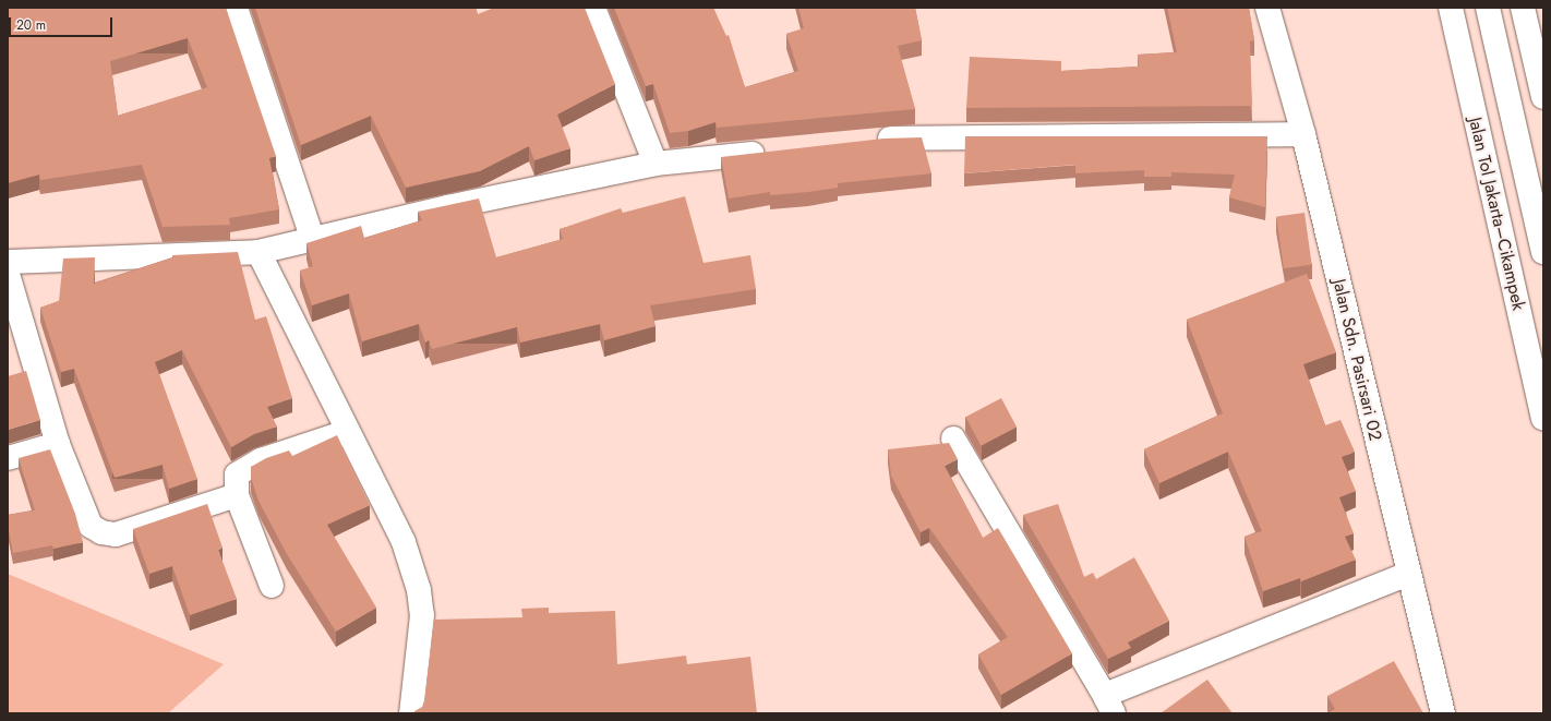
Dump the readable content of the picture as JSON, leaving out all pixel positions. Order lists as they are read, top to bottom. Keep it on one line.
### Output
{"streets":{"main road":["Jalan Tol Jakarta–Cikampek","Jalan Sdn. Pasirsari 02"]},"scale_bar":"20 m"}
